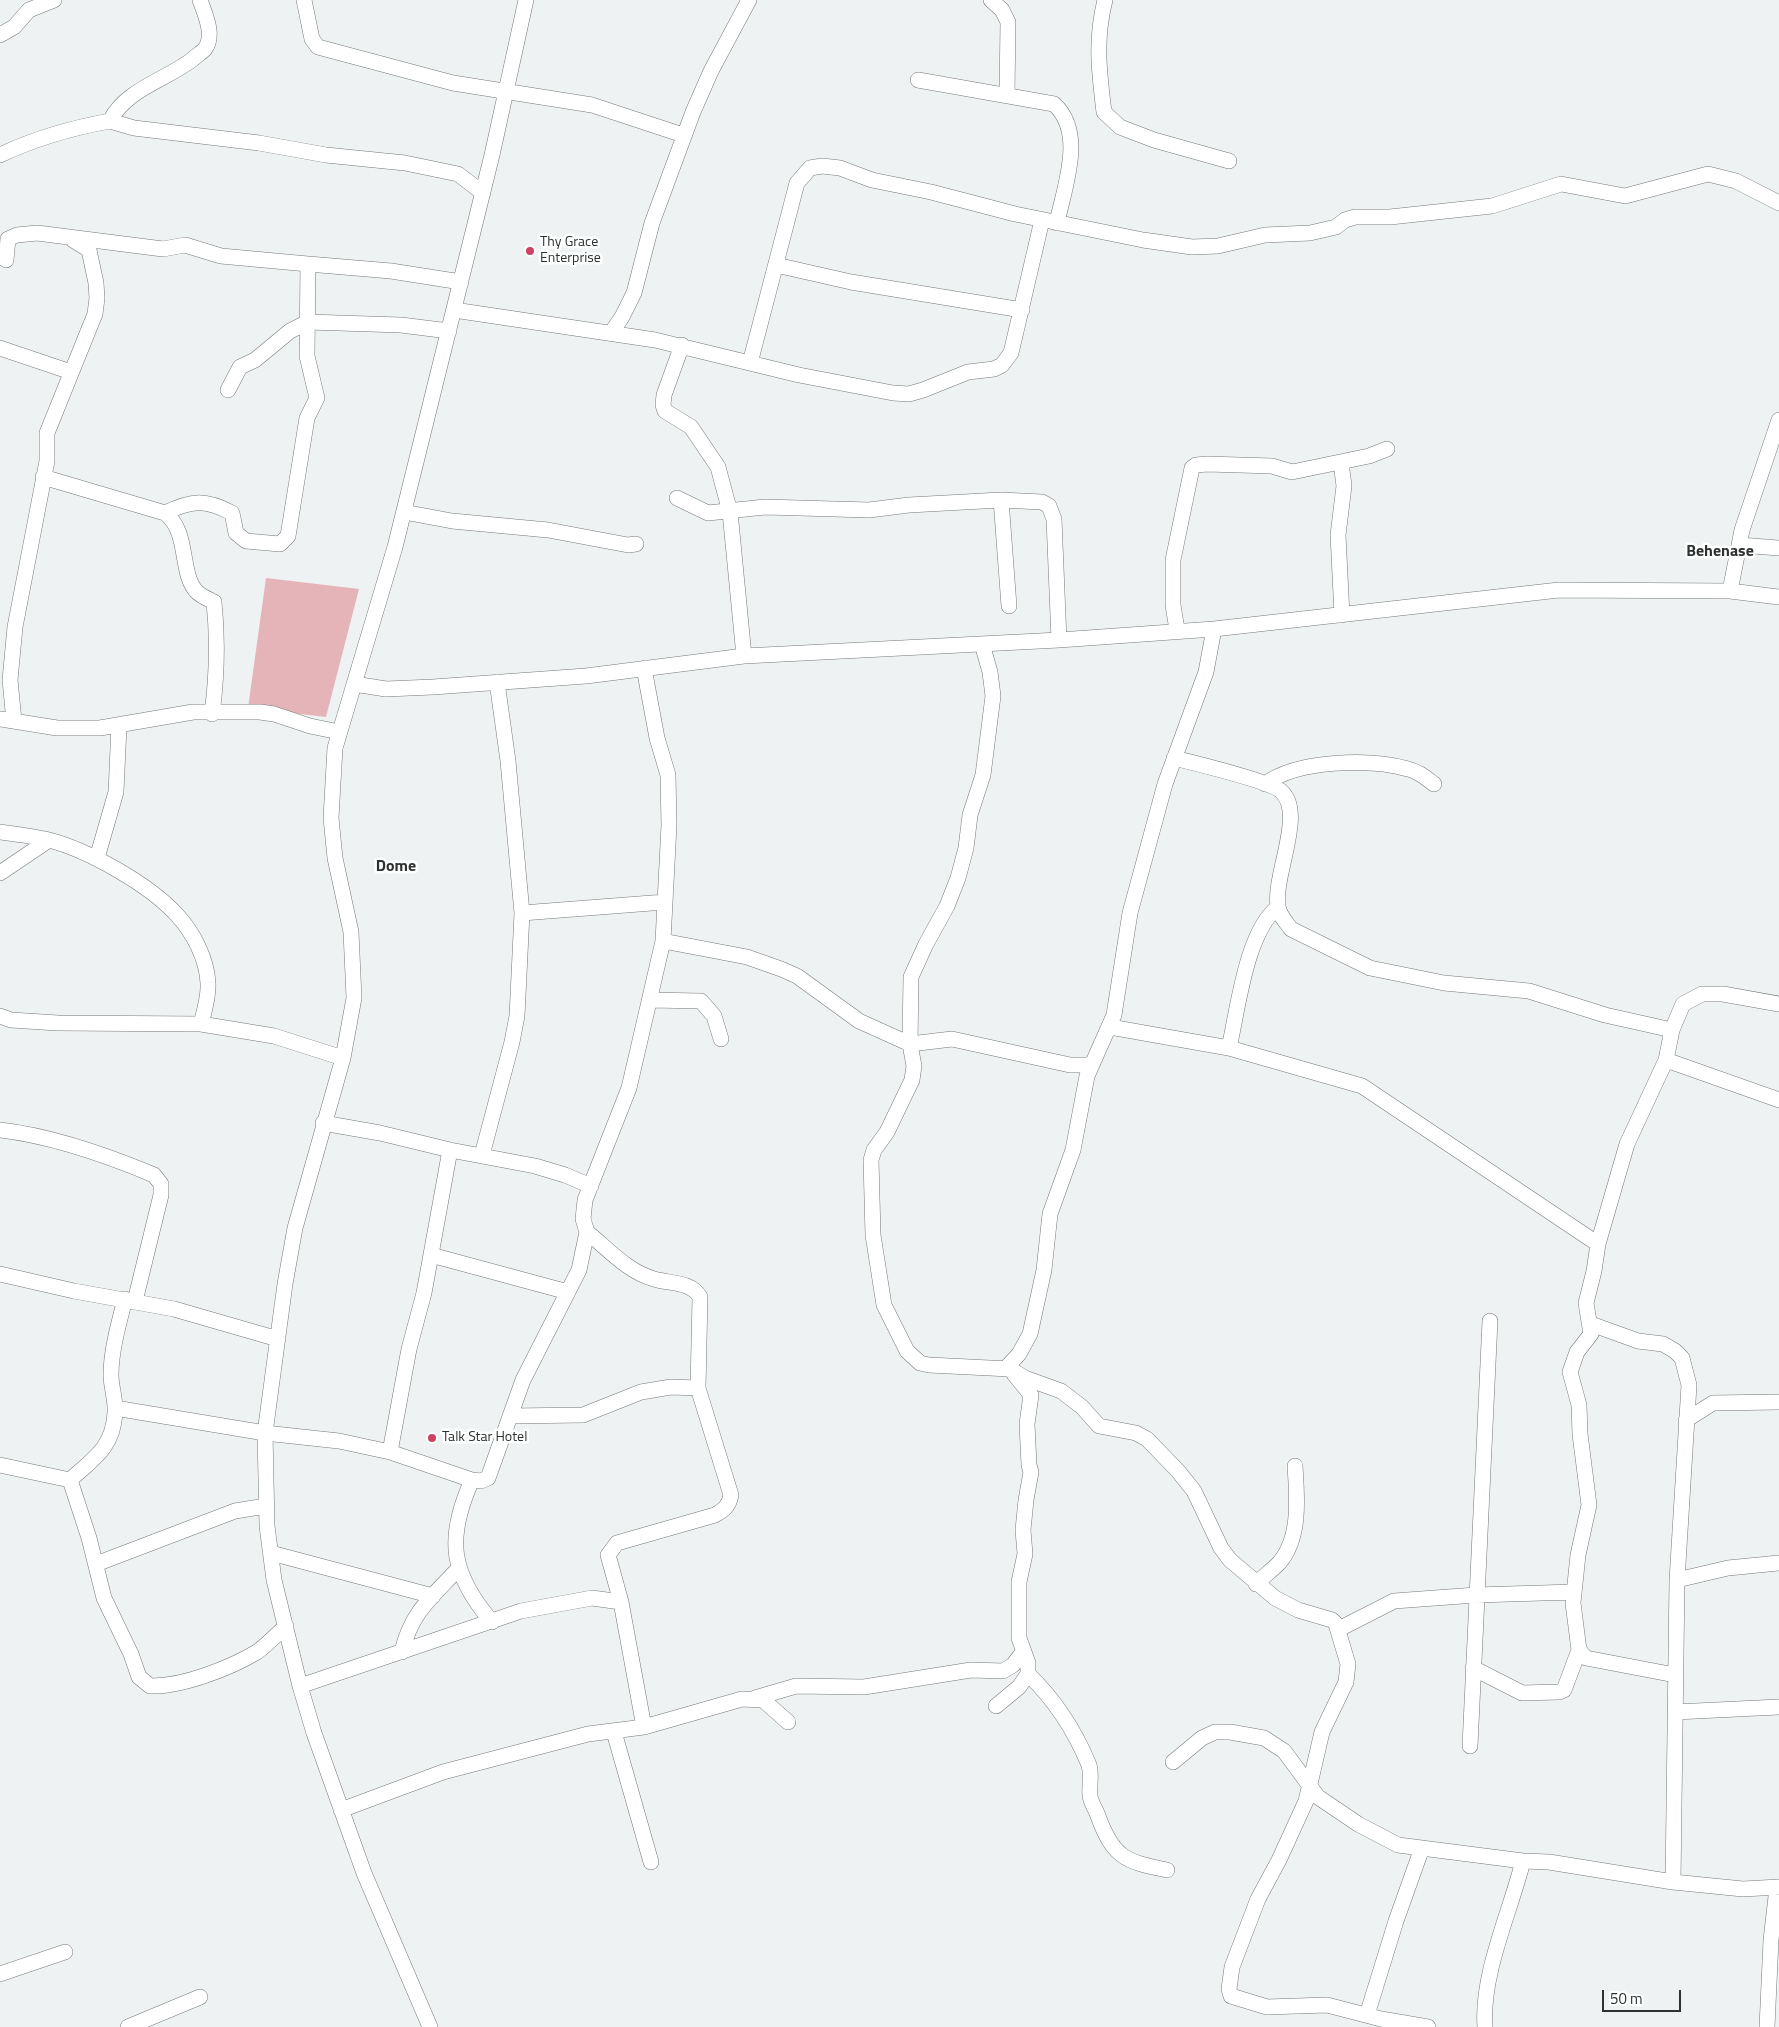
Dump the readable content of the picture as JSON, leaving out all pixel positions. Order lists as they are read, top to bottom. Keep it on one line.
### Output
{"districts":["Behenase","Dome"],"places":["Thy Grace Enterprise","Talk Star Hotel"],"scale_bar":"50 m"}
